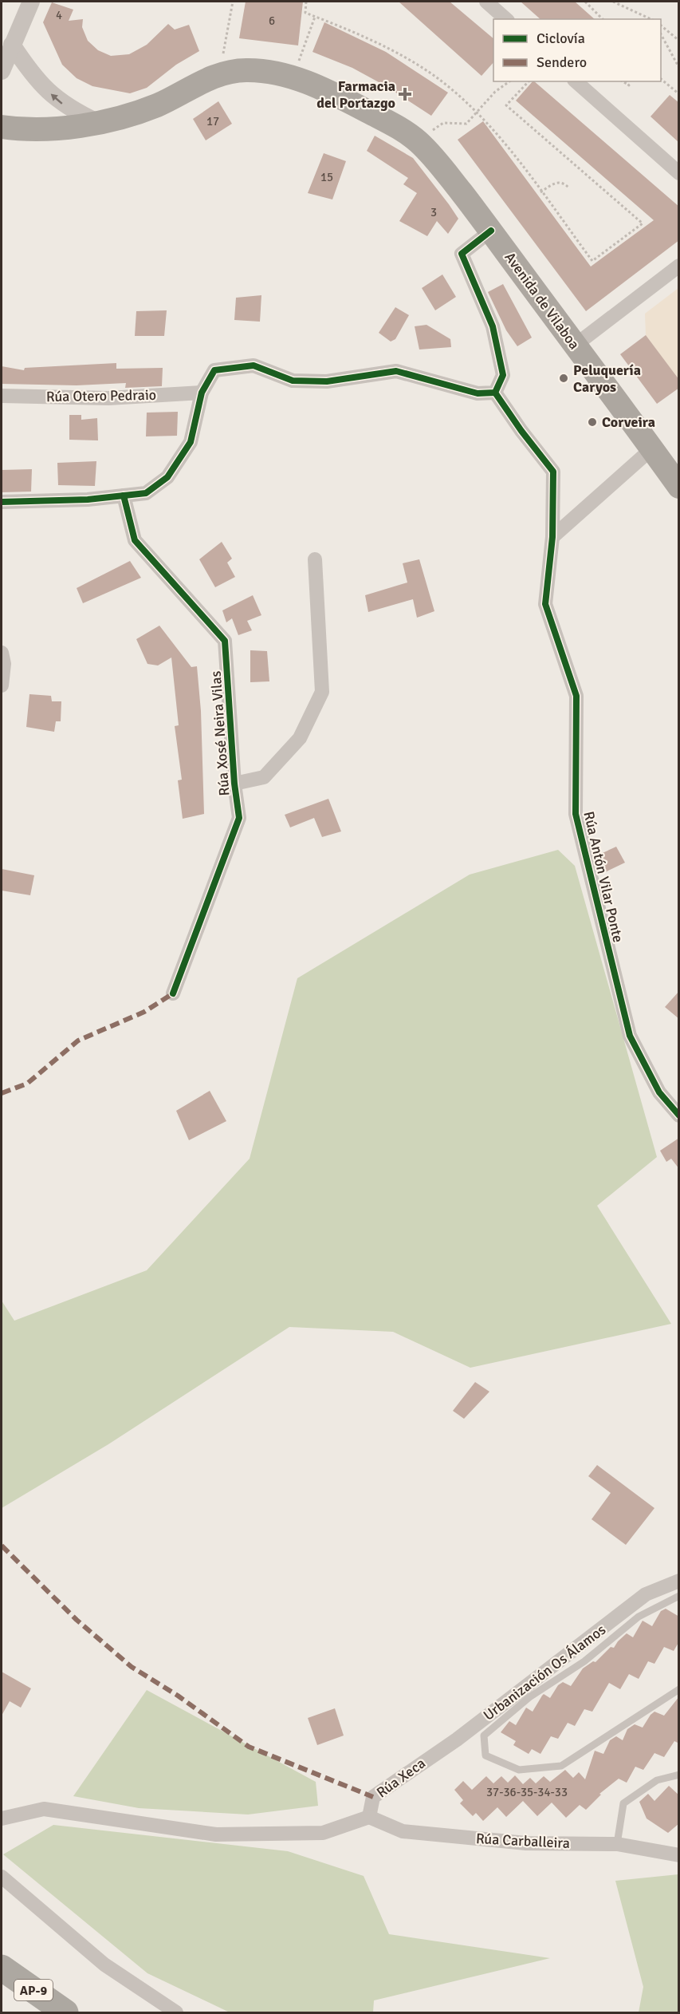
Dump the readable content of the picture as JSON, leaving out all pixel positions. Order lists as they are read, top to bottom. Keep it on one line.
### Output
{"streets":{"highway":["Avenida de Vilaboa","AP-9"],"street":["Rúa Otero Pedraio","Rúa Xosé Neira Vilas","Rúa Antón Vilar Ponte","Rúa Xeca","Rúa Carballeira"],"lane":["Urbanización Os Álamos"]},"crossings":[["Rúa Xeca","Rúa Carballeira"]],"places":{"health":["Farmacia del Portazgo"],"other":["Peluquería Caryos","Corveira"]},"house_numbers":["4","6","17","15","3","37-36-35-34-33"],"legend":["Ciclovía","Sendero"]}
